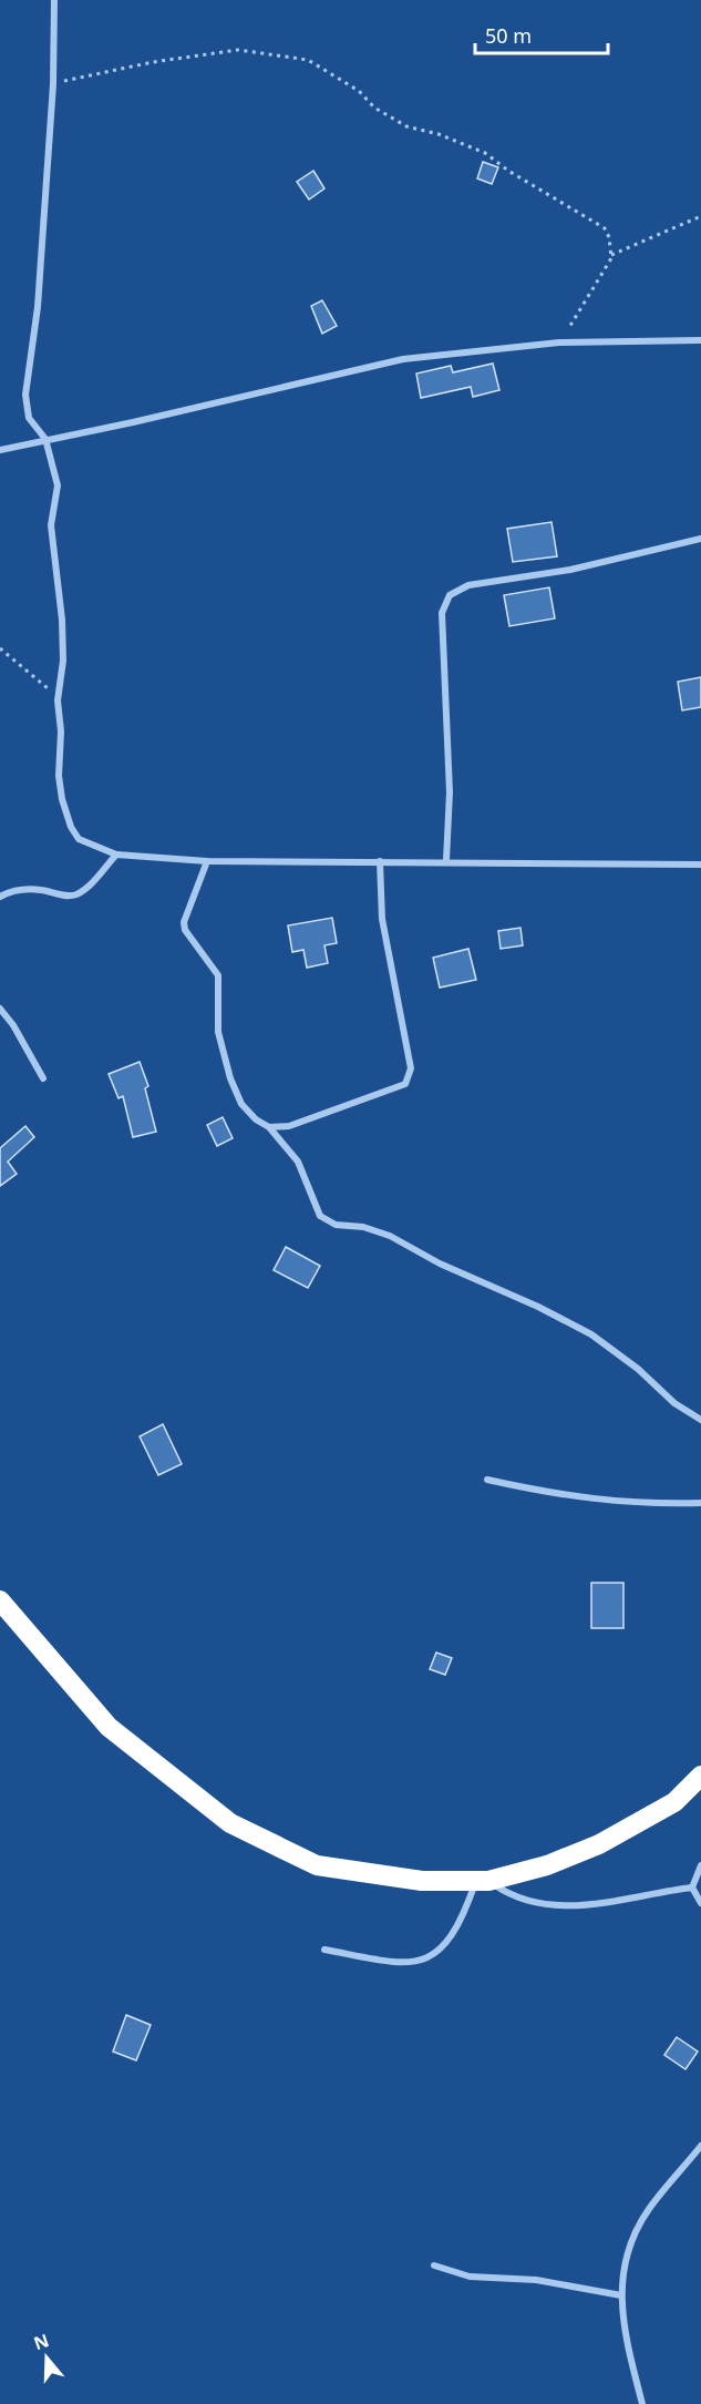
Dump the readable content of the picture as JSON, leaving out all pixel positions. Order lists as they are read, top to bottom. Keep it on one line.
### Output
{"scale_bar":"50 m","north":"top"}
